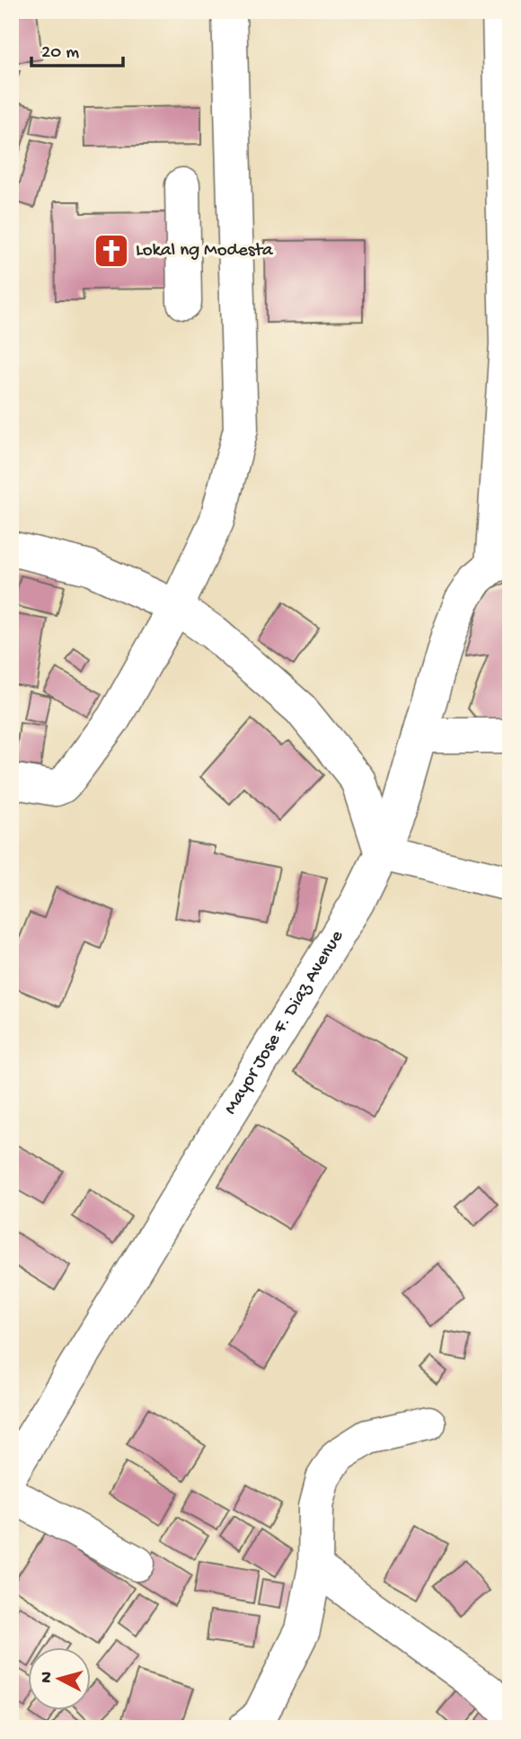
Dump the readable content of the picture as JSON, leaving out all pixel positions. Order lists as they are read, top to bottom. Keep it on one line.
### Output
{"streets":{"street":["Mayor Jose F. Diaz Avenue"]},"places":{"church":["Lokal ng Modesta"]},"scale_bar":"20 m","north":"left"}
